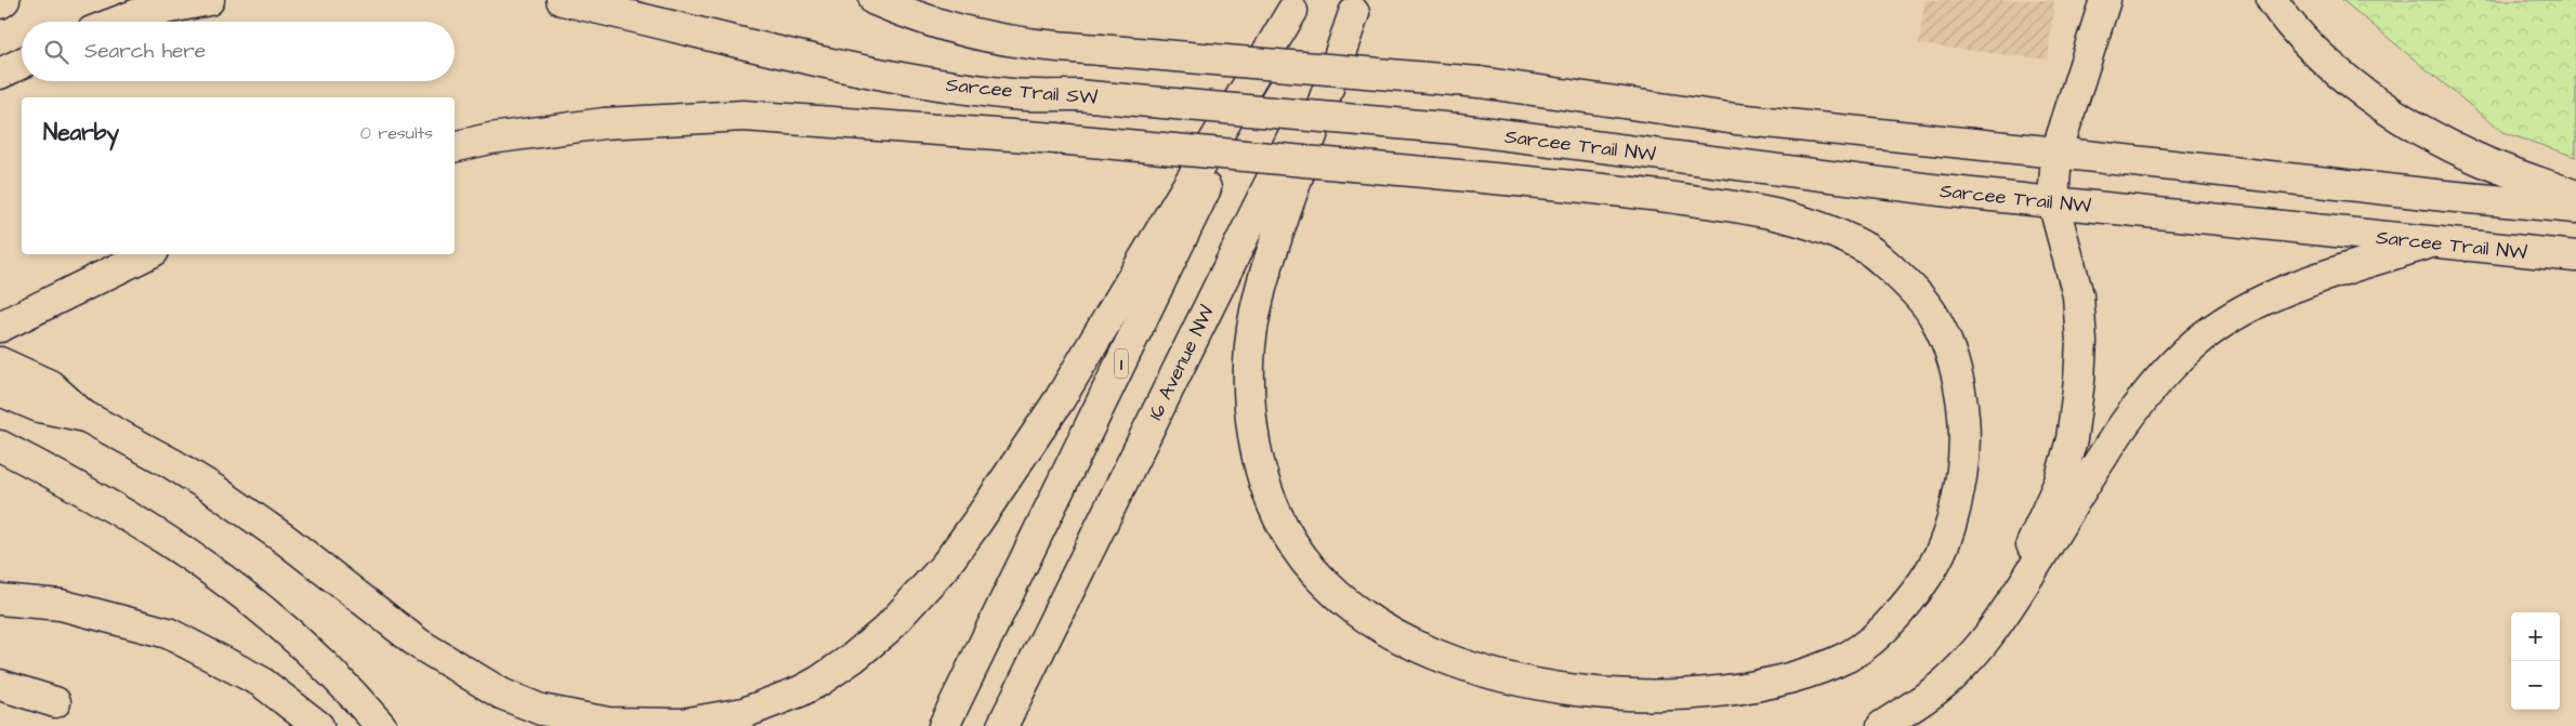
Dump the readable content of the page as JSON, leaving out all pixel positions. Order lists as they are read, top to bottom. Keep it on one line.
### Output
{"streets":{"main road":["Sarcee Trail SW","Sarcee Trail NW","16 Avenue NW","1"]},"crossings":[["Sarcee Trail SW","Sarcee Trail NW"]],"page":{"search":"Search here","heading":["Nearby","0 results"],"map_buttons":["+","−"]}}
